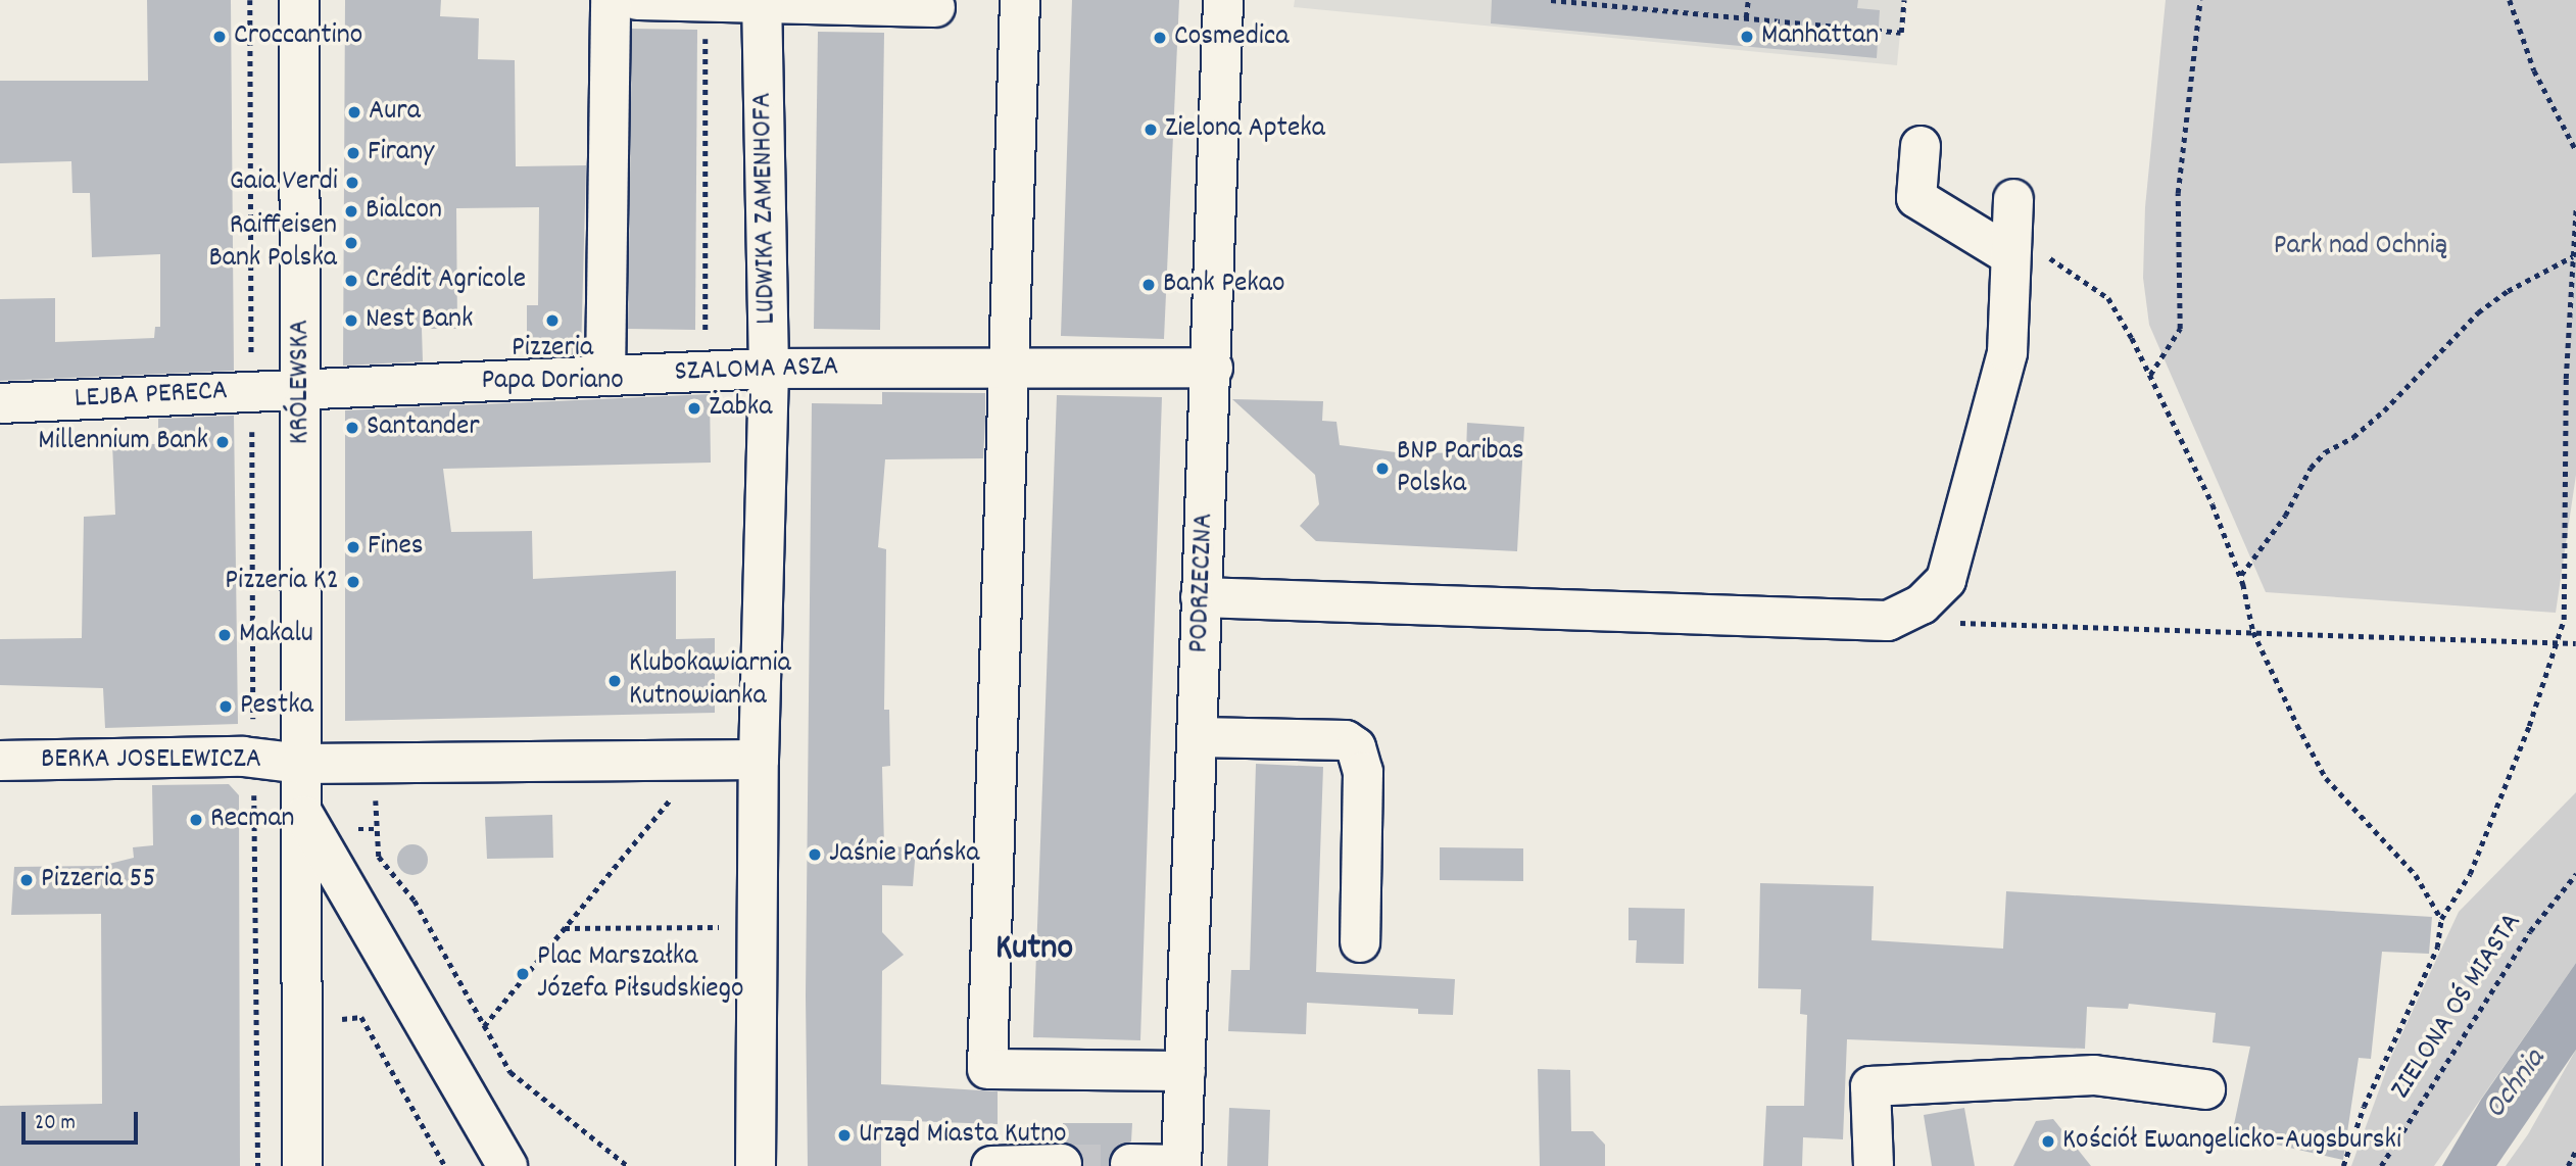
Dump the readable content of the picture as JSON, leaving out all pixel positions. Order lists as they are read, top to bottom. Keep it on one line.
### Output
{"streets":{"street":["LUDWIKA ZAMENHOFA","SZALOMA ASZA","KRÓLEWSKA","LEJBA PERECA","PODRZECZNA","BERKA JOSELEWICZA"],"path":["ZIELONA OŚ MIASTA"]},"crossings":[["LUDWIKA ZAMENHOFA","SZALOMA ASZA"],["SZALOMA ASZA","KRÓLEWSKA"],["SZALOMA ASZA","LEJBA PERECA"],["SZALOMA ASZA","PODRZECZNA"],["KRÓLEWSKA","LEJBA PERECA"],["KRÓLEWSKA","BERKA JOSELEWICZA"]],"districts":["Kutno"],"water":["Ochnia"],"parks":["Park nad Ochnią"],"places":["Croccantino","Manhattan","Cosmedica","Aura","Zielona Apteka","Firany","Gaia Verdi","Bialcon","Raiffeisen Bank Polska","Crédit Agricole","Bank Pekao","Nest Bank","Pizzeria Papa Doriano","Żabka","Santander","Millennium Bank","BNP Paribas Polska","Fines","Pizzeria K2","Makalu","Klubokawiarnia Kutnowianka","Pestka","Recman","Jaśnie Pańska","Pizzeria 55","Plac Marszałka Józefa Piłsudskiego","Urząd Miasta Kutno","Kościół Ewangelicko-Augsburski"],"scale_bar":"20 m"}
